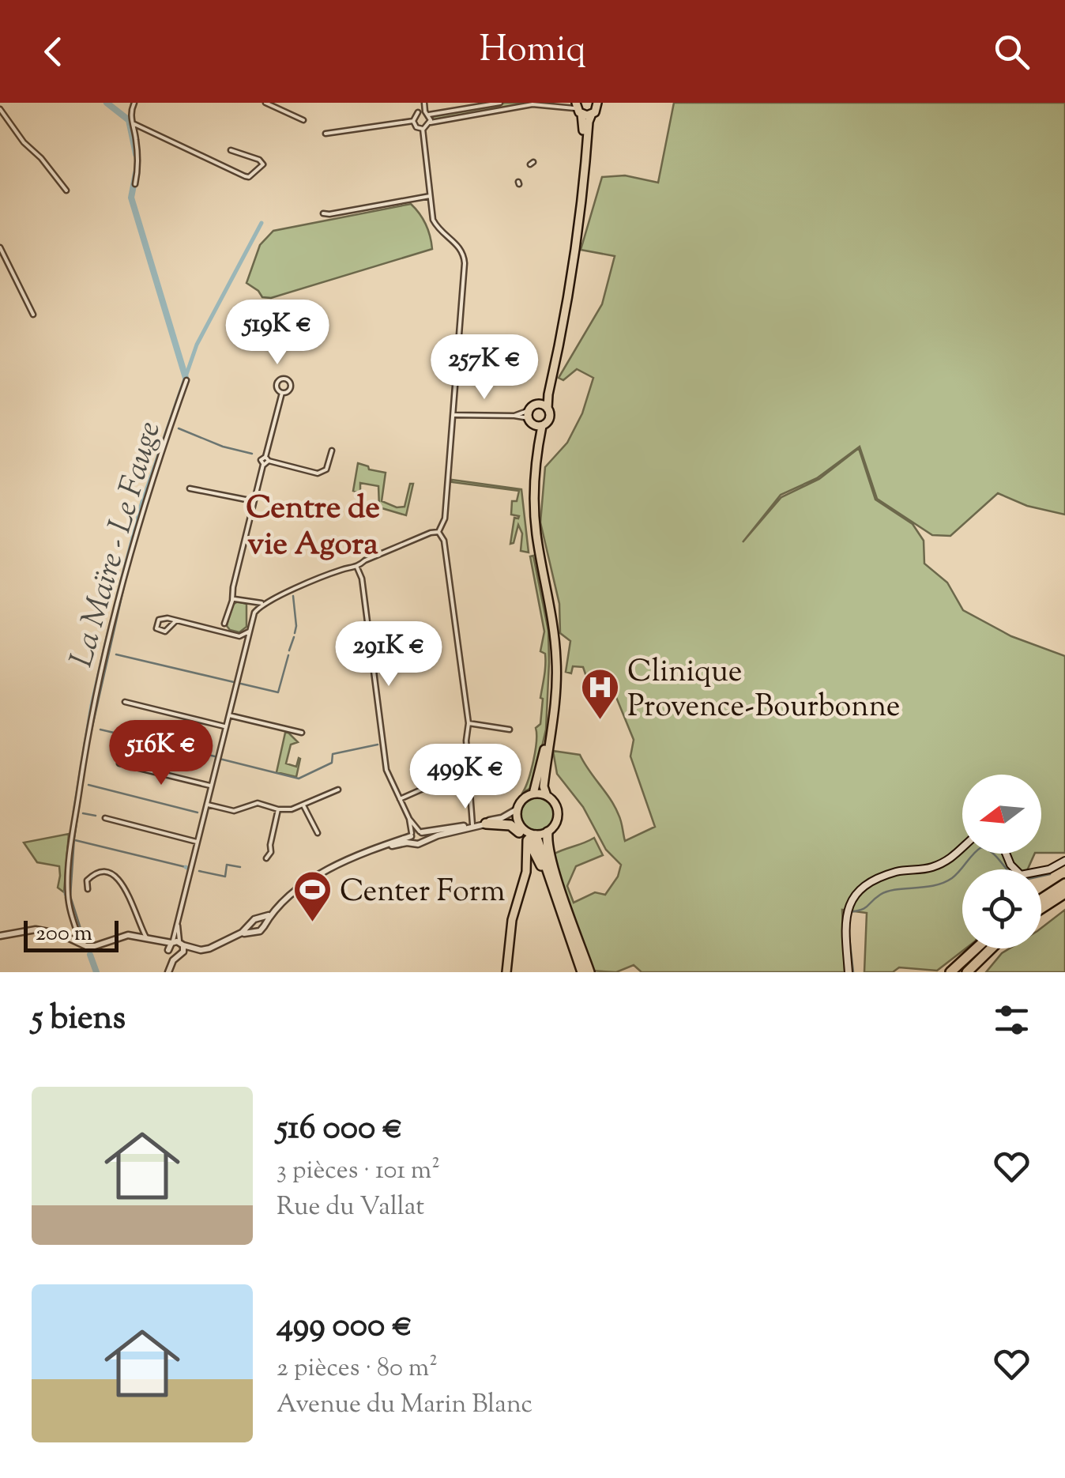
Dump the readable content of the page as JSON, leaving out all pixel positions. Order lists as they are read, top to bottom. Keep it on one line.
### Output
{"districts":["Centre de vie Agora"],"water":["La Maïre - Le Fauge"],"places":{"hospital":["Clinique Provence-Bourbonne"],"sports":["Center Form"]},"scale_bar":"200 m","north":"left","page":{"header":"Homiq","price":["519K €","257K €","291K €","516K €","499K €"],"scale":"200 m","heading":"5 biens","list":[{"name":"516 000 €","note":"3 pièces · 101 m² · Rue du Vallat"},{"name":"499 000 €","note":"2 pièces · 80 m² · Avenue du Marin Blanc"}]}}
